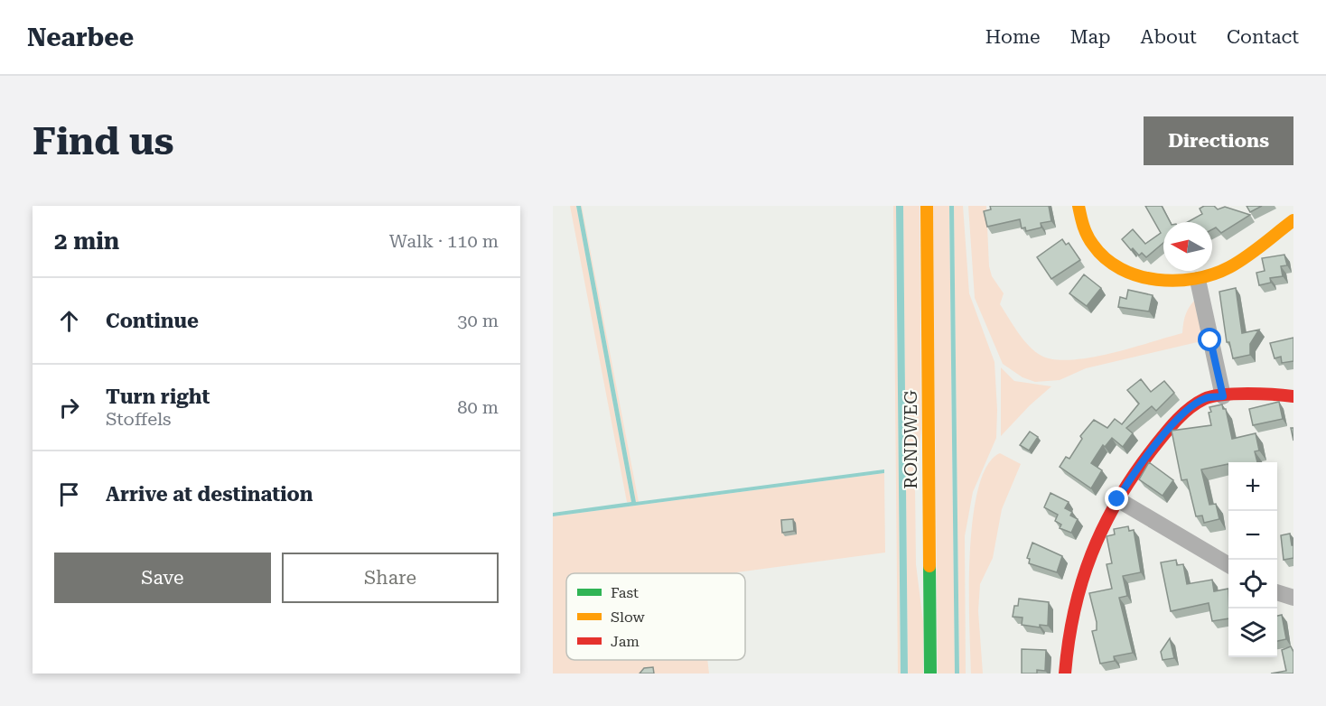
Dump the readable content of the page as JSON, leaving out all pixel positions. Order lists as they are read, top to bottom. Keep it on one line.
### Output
{"streets":{"street":["RONDWEG"]},"legend":["Fast","Slow","Jam"],"north":"left","page":{"header":"Nearbee","nav":["Home","Map","About","Contact"],"buttons":["Directions",["Save","Share"]],"title":"Find us","heading":["2 min","Walk · 110 m"],"list":[["Continue","30 m"],["Turn right","Stoffels","80 m"],"Arrive at destination"],"map_buttons":["+","−"]}}
